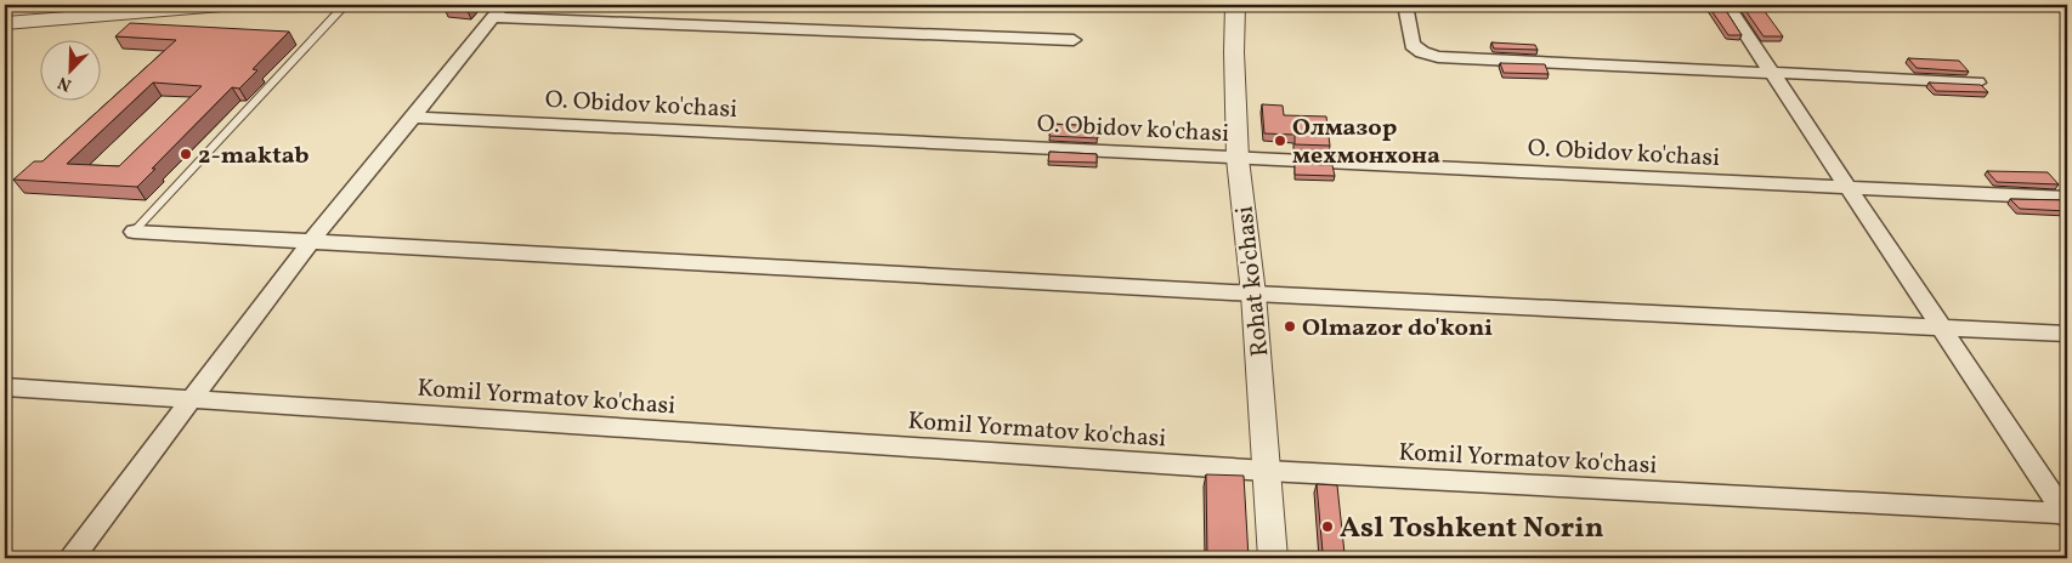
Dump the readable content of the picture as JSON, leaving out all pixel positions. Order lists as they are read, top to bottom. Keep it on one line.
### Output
{"streets":{"street":["O. Obidov ko'chasi","Rohat ko'chasi","Komil Yormatov ko'chasi"]},"crossings":[["O. Obidov ko'chasi","Rohat ko'chasi"],["Rohat ko'chasi","Komil Yormatov ko'chasi"]],"places":["Олмазор мехмонхона","2-maktab","Olmazor do'koni","Asl Toshkent Norin"],"north":"bottom left"}
